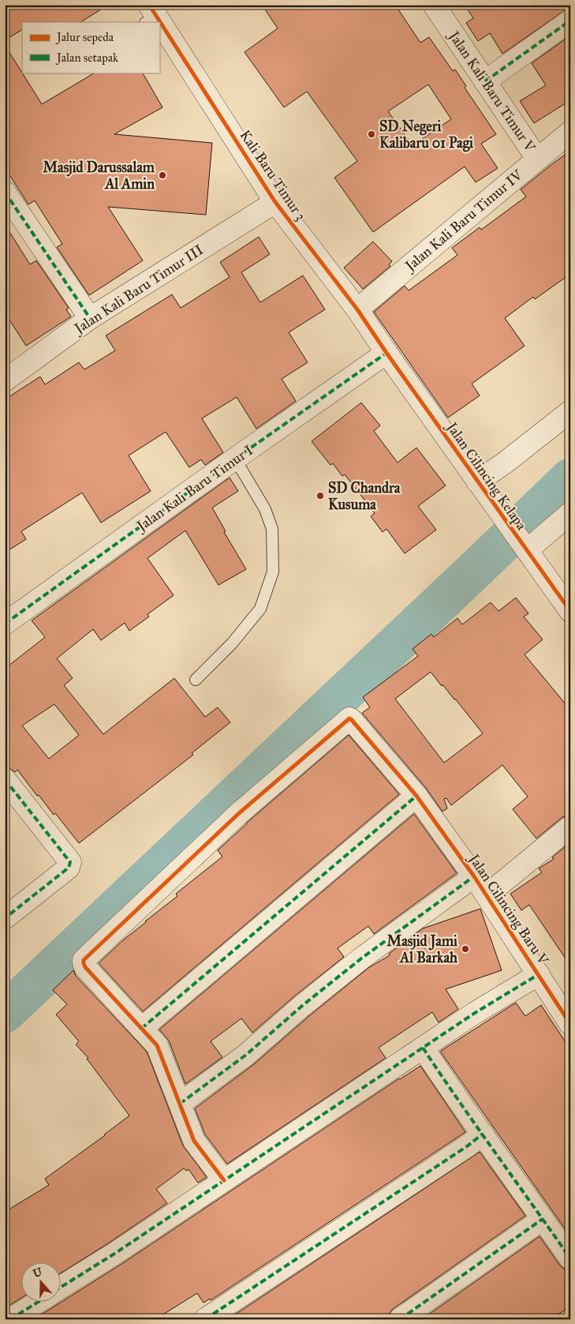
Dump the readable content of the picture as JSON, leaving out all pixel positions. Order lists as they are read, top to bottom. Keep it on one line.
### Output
{"streets":{"street":["Jalan Kali Baru Timur V","Kali Baru Timur 3","Jalan Kali Baru Timur IV","Jalan Kali Baru Timur III","Jalan Cilincing Kelapa","Jalan Kali Baru Timur I","Jalan Cilincing Baru V"]},"crossings":[["Jalan Kali Baru Timur V","Jalan Kali Baru Timur IV"],["Kali Baru Timur 3","Jalan Kali Baru Timur IV"],["Kali Baru Timur 3","Jalan Kali Baru Timur III"],["Kali Baru Timur 3","Jalan Cilincing Kelapa"],["Kali Baru Timur 3","Jalan Kali Baru Timur I"],["Jalan Cilincing Kelapa","Jalan Kali Baru Timur I"]],"places":["SD Negeri Kalibaru 01 Pagi","Masjid Darussalam Al Amin","SD Chandra Kusuma","Masjid Jami Al Barkah"],"legend":["Jalur sepeda","Jalan setapak"],"north":"top"}
